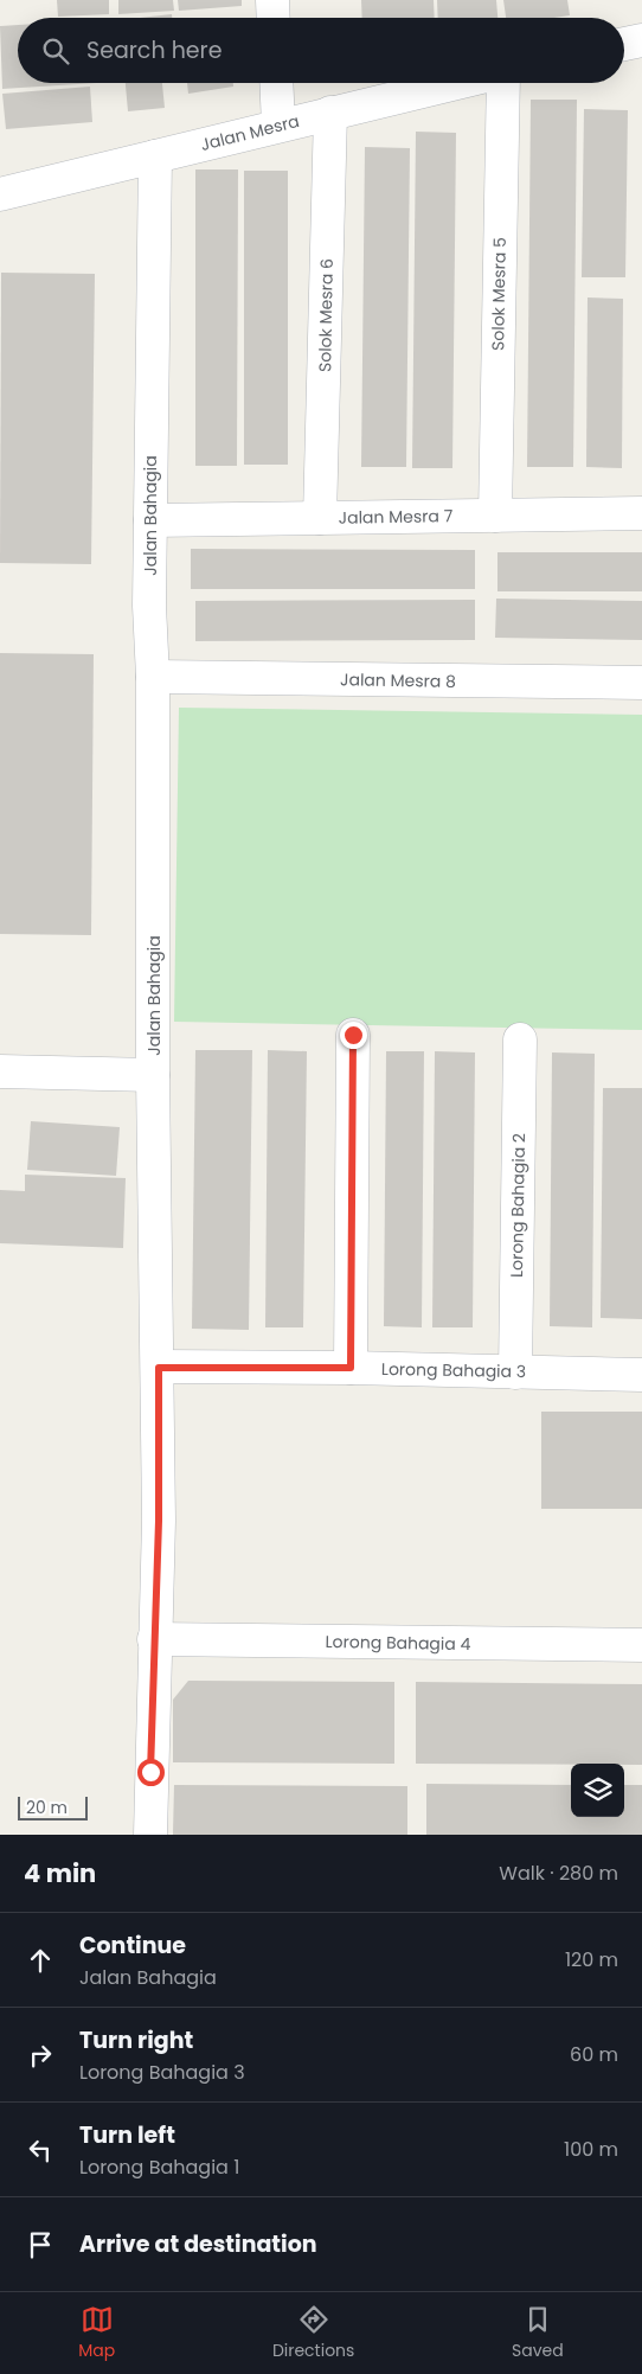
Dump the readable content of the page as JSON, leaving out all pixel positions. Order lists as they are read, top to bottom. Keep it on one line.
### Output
{"streets":{"street":["Jalan Mesra","Solok Mesra 5","Solok Mesra 6","Jalan Bahagia","Jalan Mesra 7","Jalan Mesra 8","Lorong Bahagia 2","Lorong Bahagia 3","Lorong Bahagia 4"]},"crossings":[["Jalan Mesra","Solok Mesra 6"],["Jalan Mesra","Jalan Bahagia"],["Solok Mesra 5","Jalan Mesra 7"],["Solok Mesra 6","Jalan Mesra 7"],["Jalan Bahagia","Jalan Mesra 7"],["Jalan Bahagia","Jalan Mesra 8"],["Jalan Bahagia","Lorong Bahagia 3"],["Jalan Bahagia","Lorong Bahagia 4"],["Lorong Bahagia 2","Lorong Bahagia 3"]],"scale_bar":"20 m","page":{"search":"Search here","scale":"20 m","heading":["4 min","Walk · 280 m"],"list":[["Continue","Jalan Bahagia","120 m"],["Turn right","Lorong Bahagia 3","60 m"],["Turn left","Lorong Bahagia 1","100 m"],"Arrive at destination"],"nav":["Map","Directions","Saved"]}}
